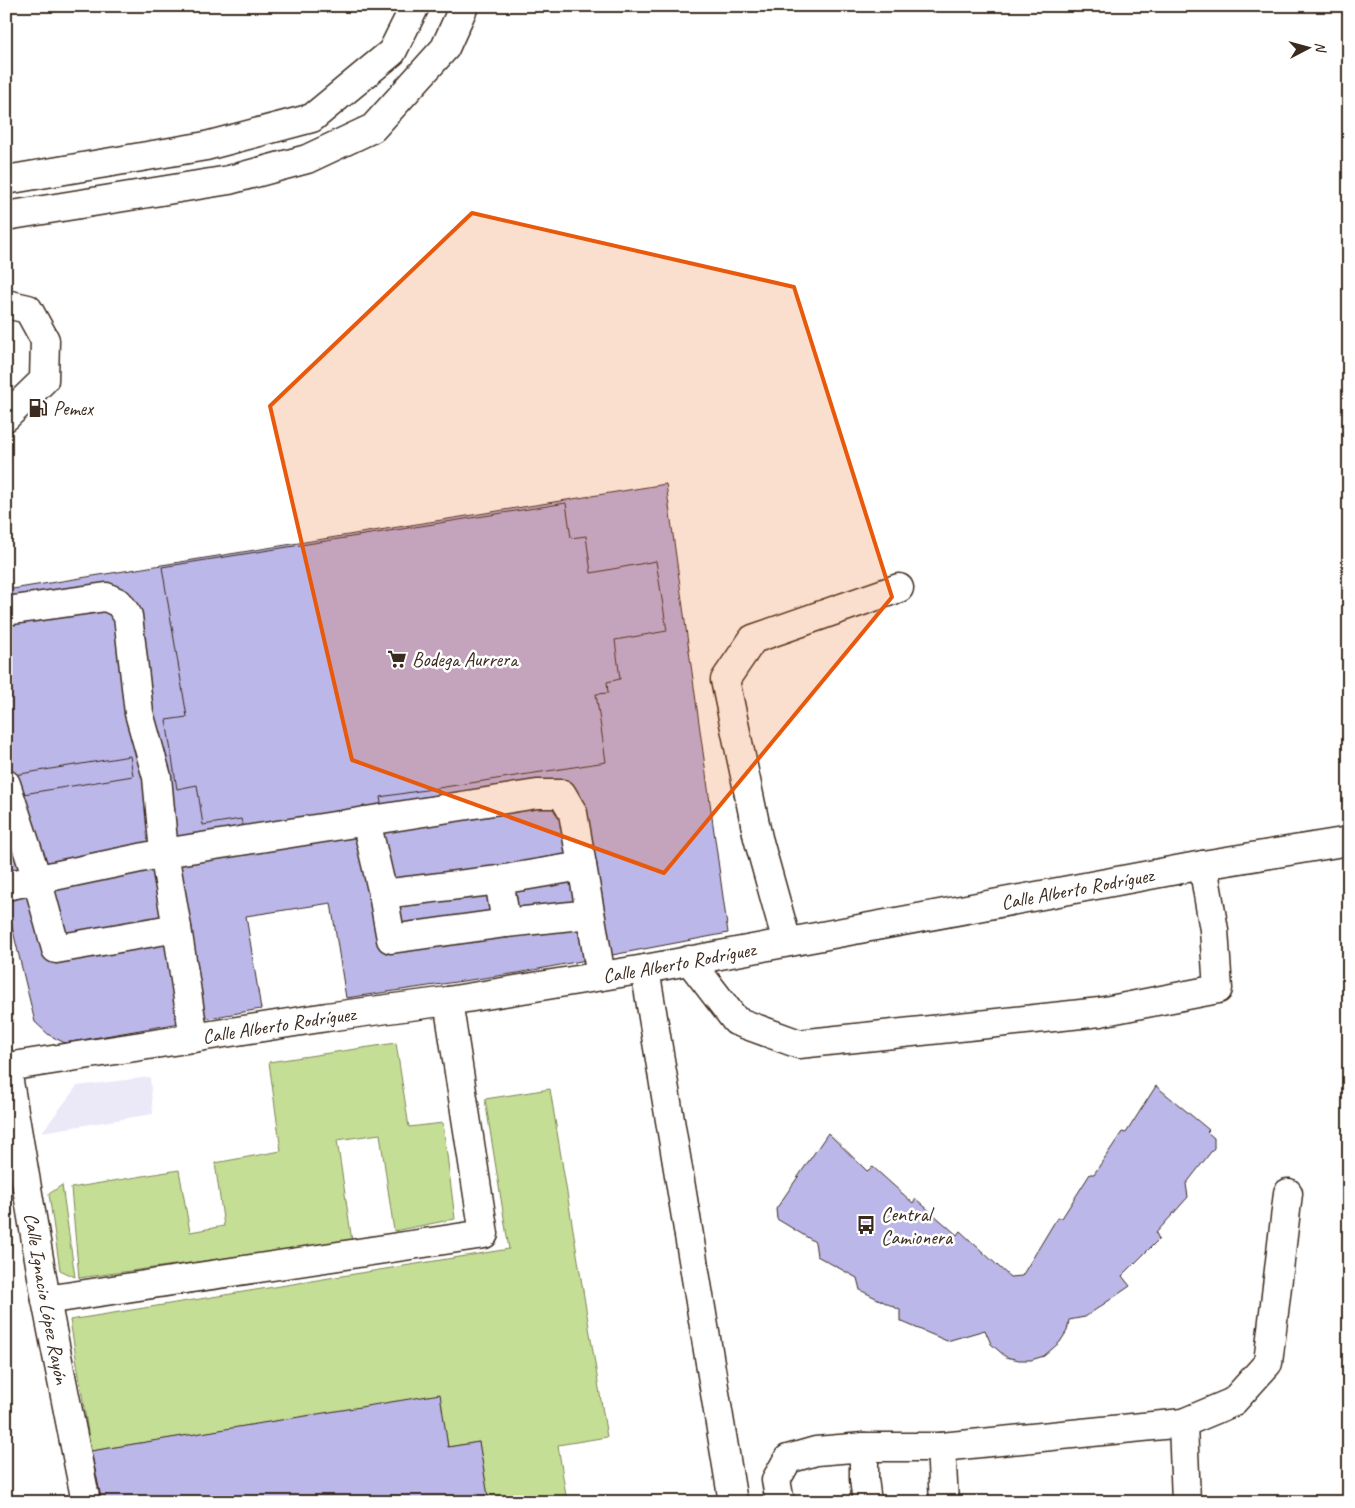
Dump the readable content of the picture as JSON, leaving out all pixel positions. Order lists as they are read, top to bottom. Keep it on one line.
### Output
{"streets":{"street":["Calle Alberto Rodríguez","Calle Ignacio López Rayón"]},"crossings":[["Calle Alberto Rodríguez","Calle Ignacio López Rayón"]],"places":{"fuel station":["Pemex"],"supermarket":["Bodega Aurrera"],"bus stop":["Central Camionera"]},"north":"right"}
